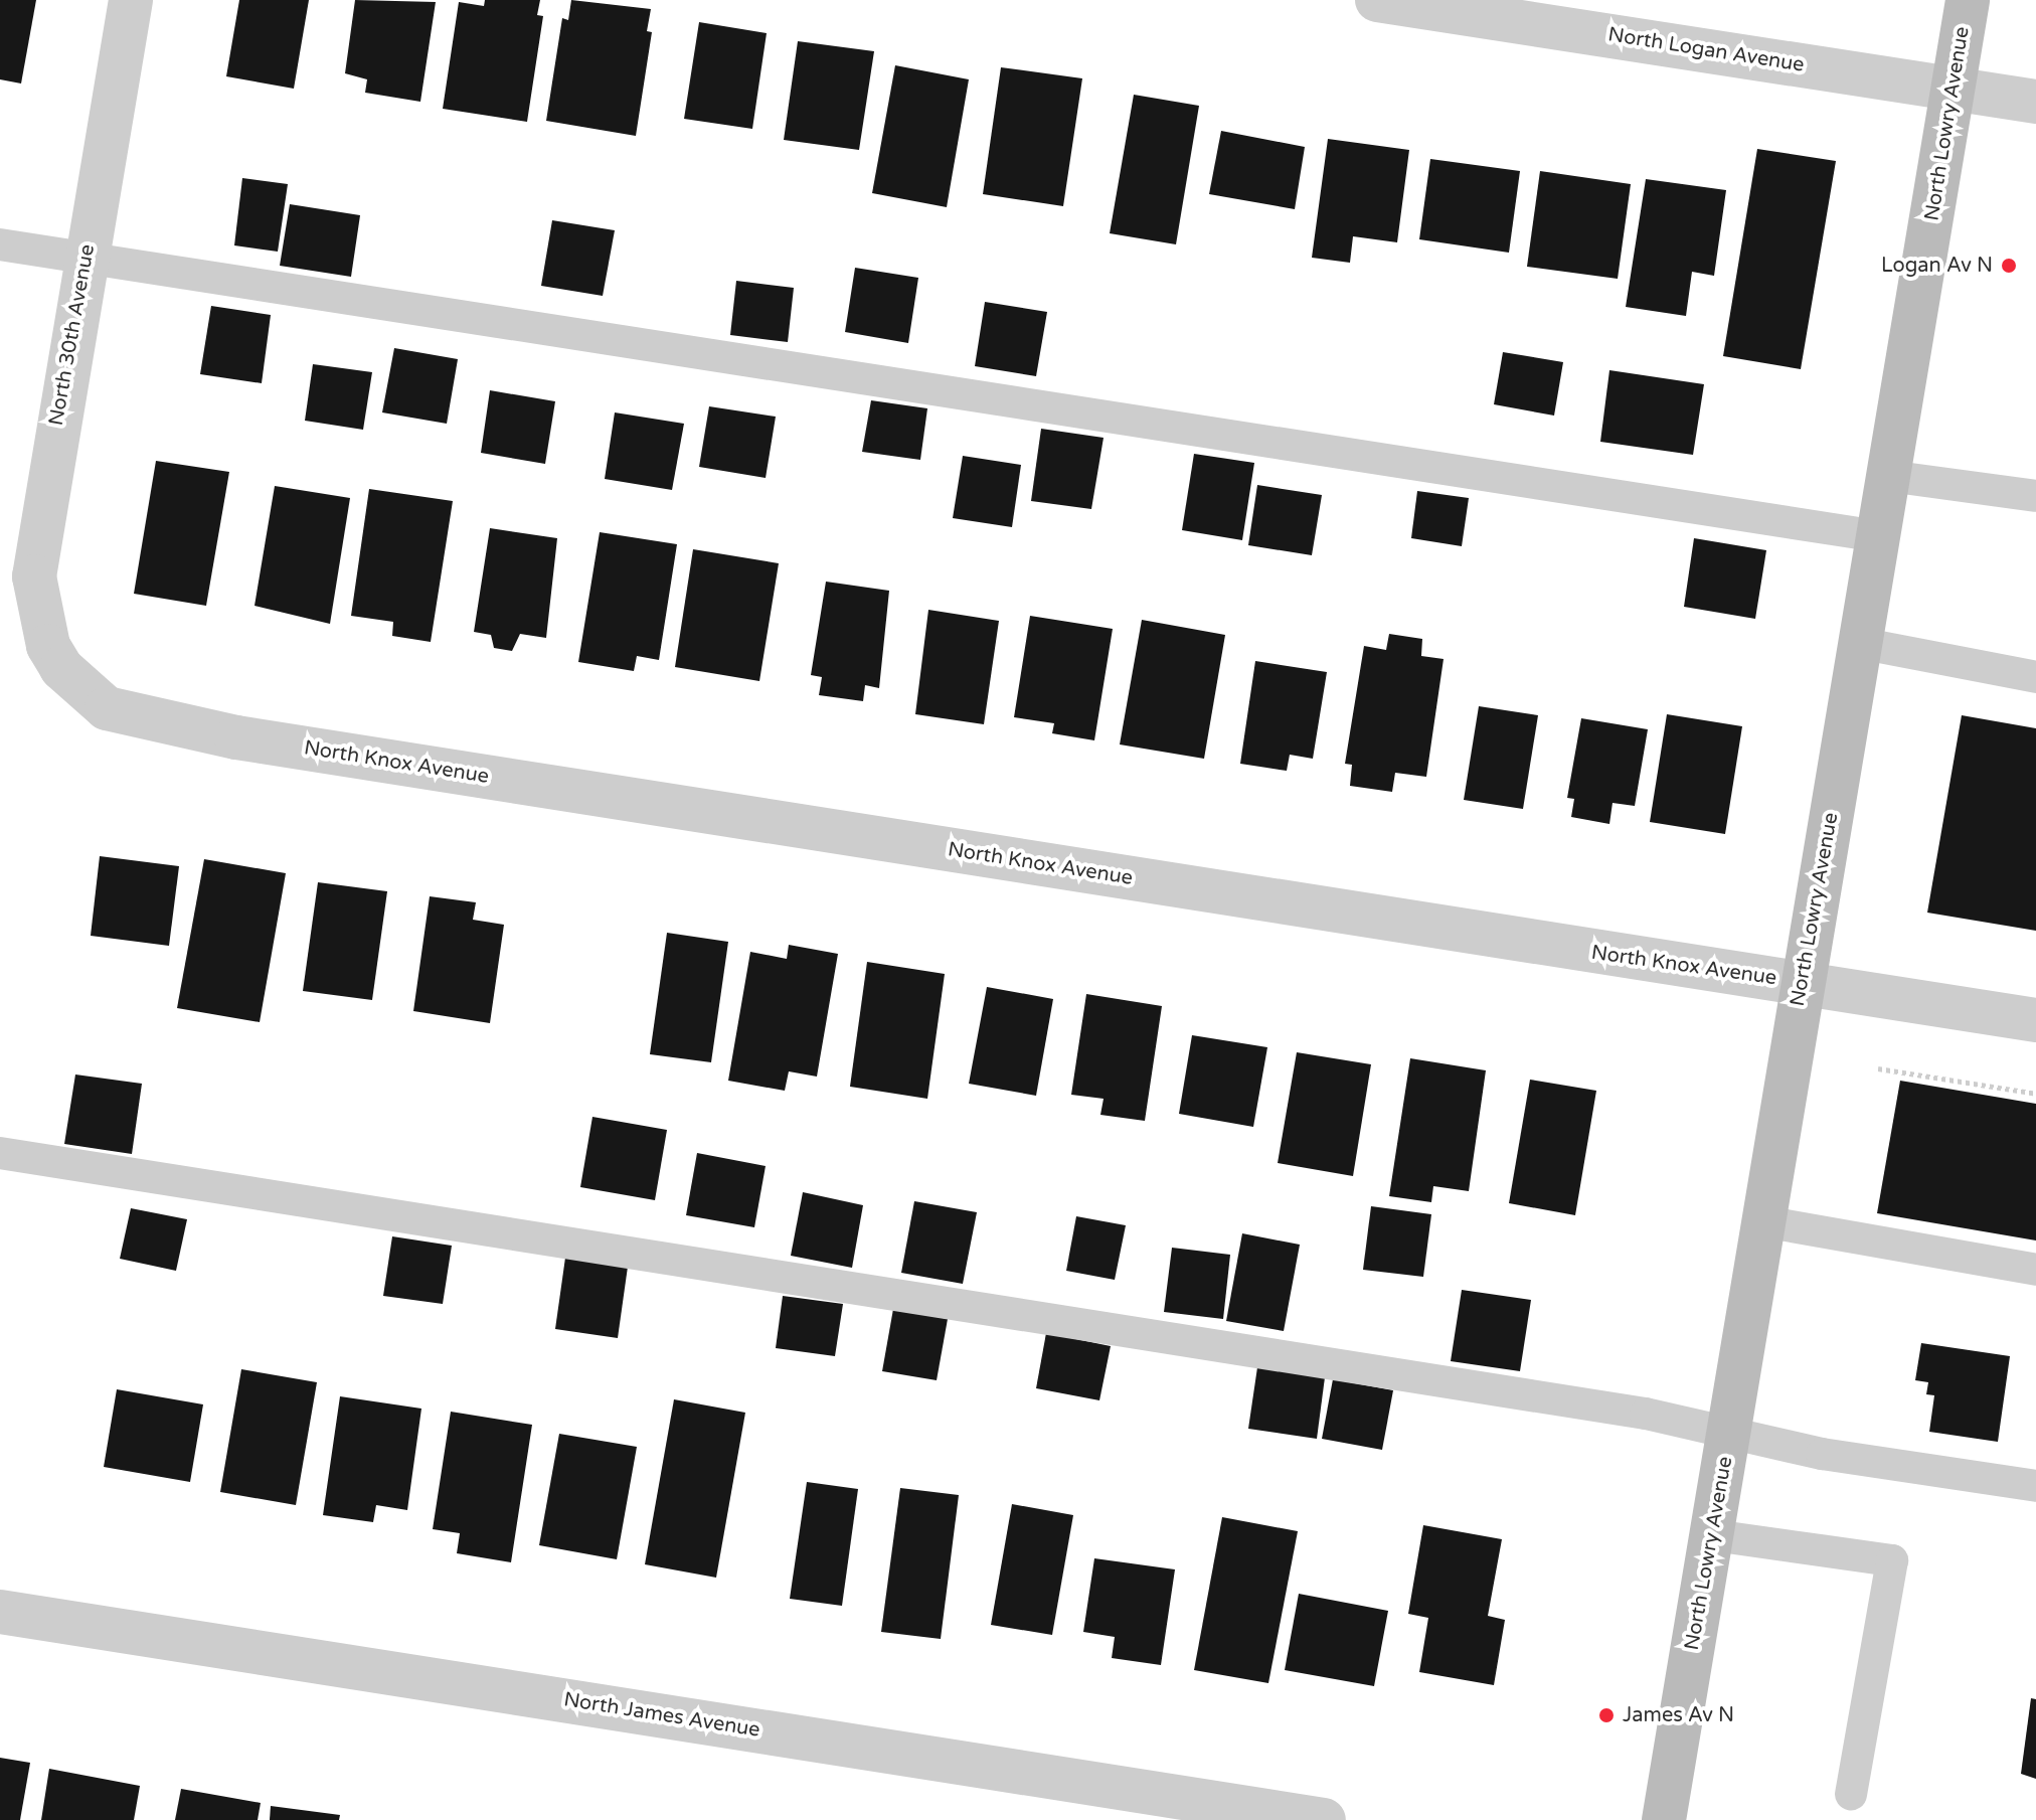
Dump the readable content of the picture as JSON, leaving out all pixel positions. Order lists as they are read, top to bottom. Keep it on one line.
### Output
{"streets":{"main road":["North Lowry Avenue"],"street":["North Logan Avenue","North 30th Avenue","North Knox Avenue","North James Avenue"]},"crossings":[["North Logan Avenue","North Lowry Avenue"],["North Lowry Avenue","North Knox Avenue"],["North 30th Avenue","North Knox Avenue"]],"places":["Logan Av N","James Av N"]}
